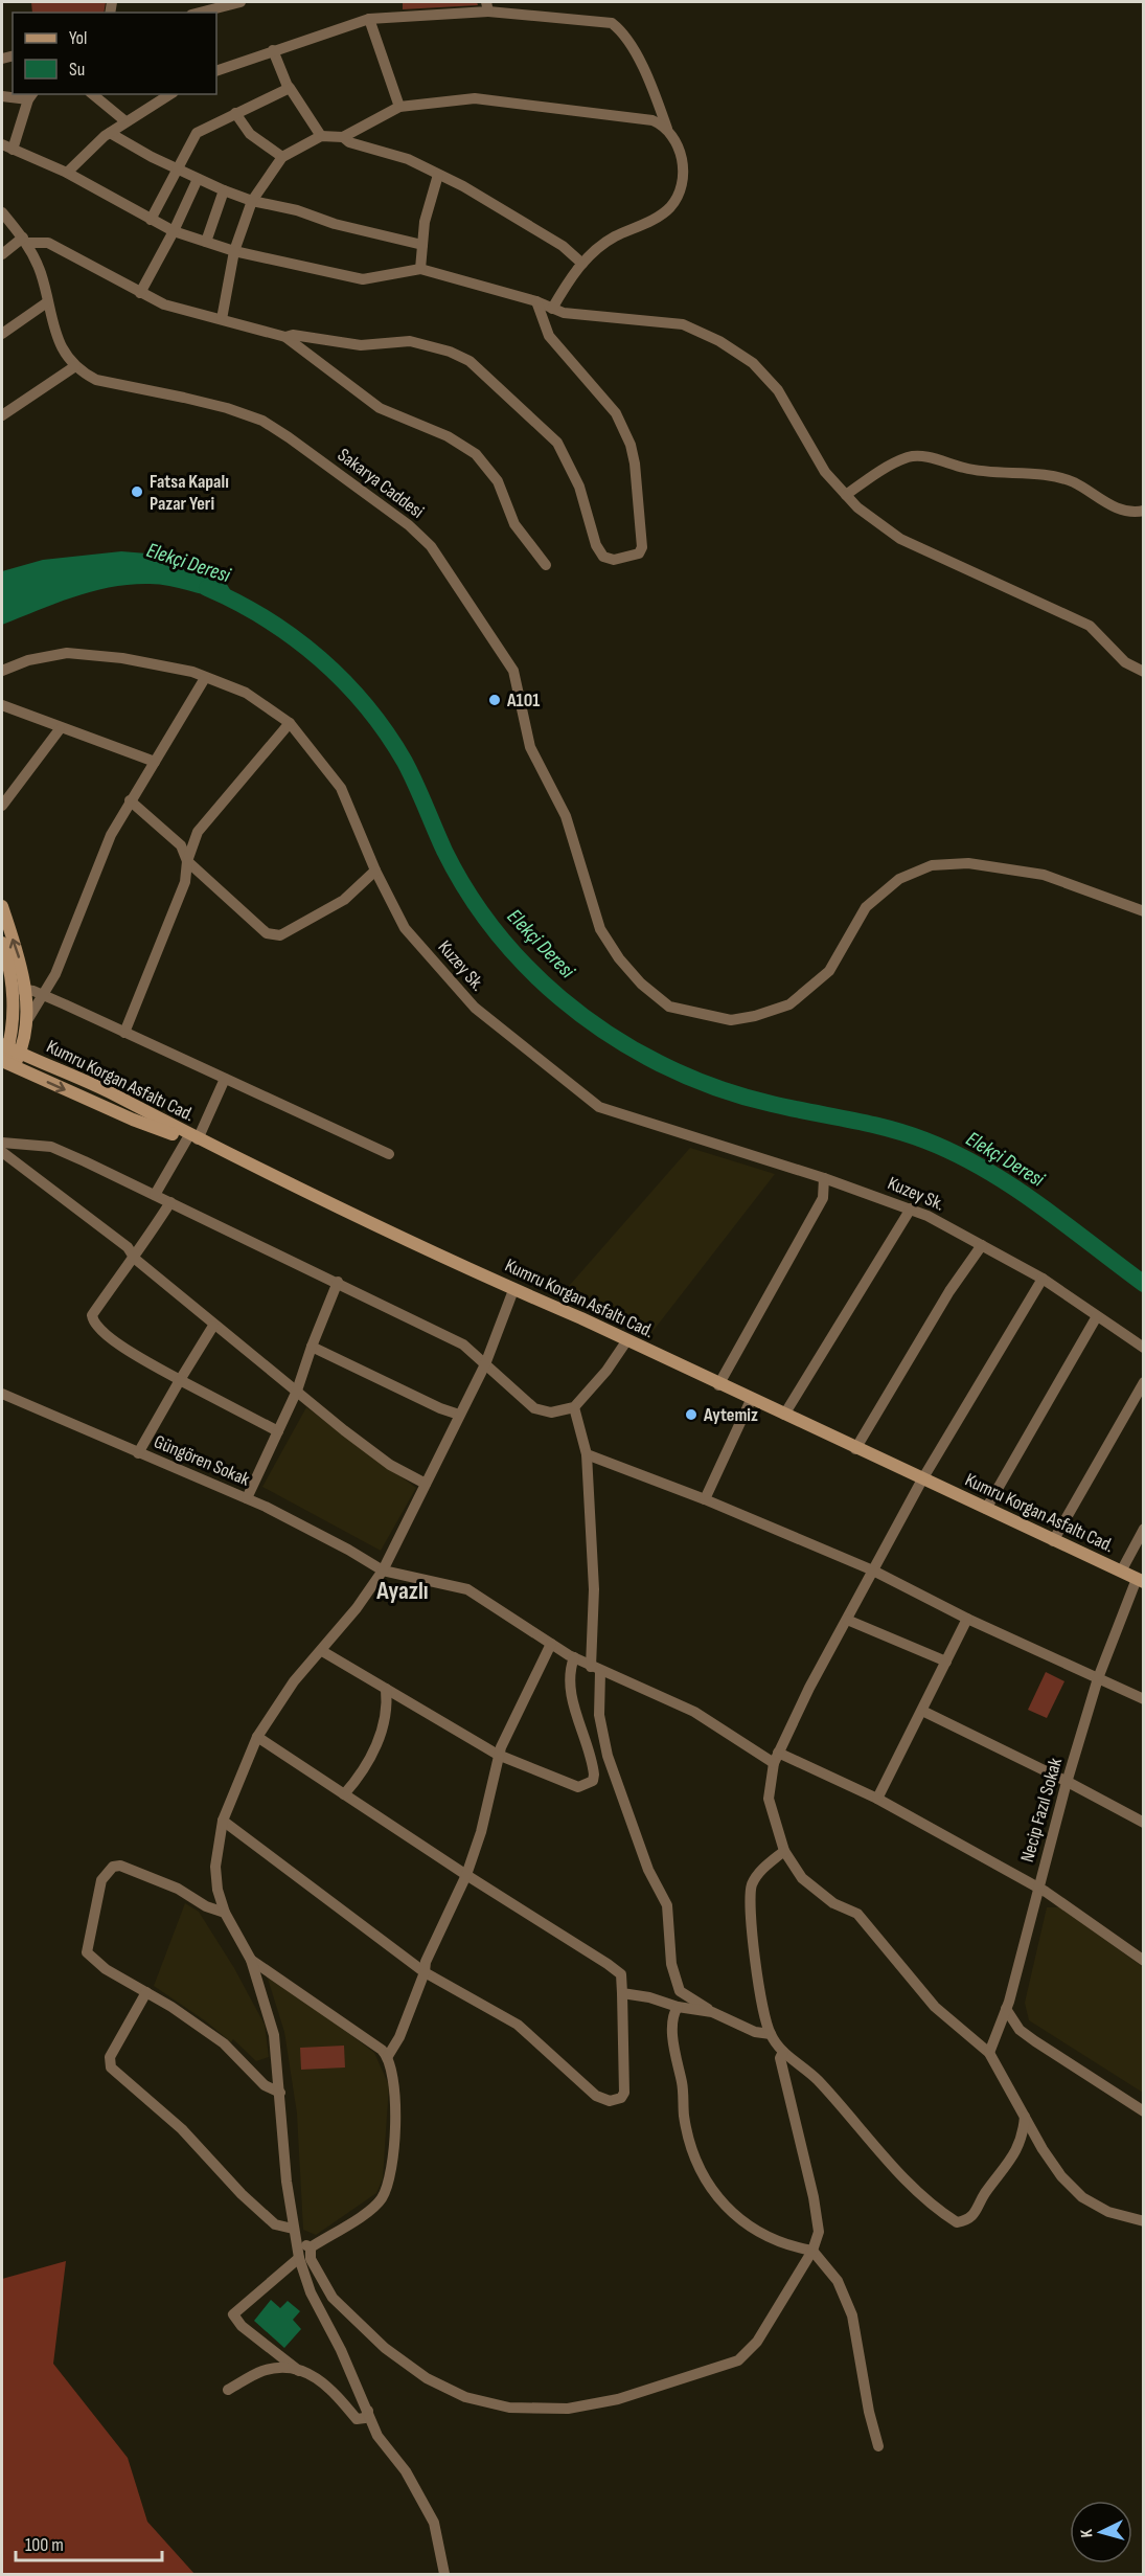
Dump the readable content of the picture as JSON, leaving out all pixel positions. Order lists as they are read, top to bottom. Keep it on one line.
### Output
{"streets":{"main road":["Kumru Korgan Asfaltı Cad."],"street":["Sakarya Caddesi","Kuzey Sk.","Güngören Sokak","Necip Fazıl Sokak"]},"crossings":[["Kumru Korgan Asfaltı Cad.","Necip Fazıl Sokak"],["Güngören Sokak","Necip Fazıl Sokak"]],"districts":["Ayazlı"],"water":["Elekçi Deresi"],"places":["Fatsa Kapalı Pazar Yeri","A101","Aytemiz"],"legend":["Yol","Su"],"scale_bar":"100 m","north":"left"}
